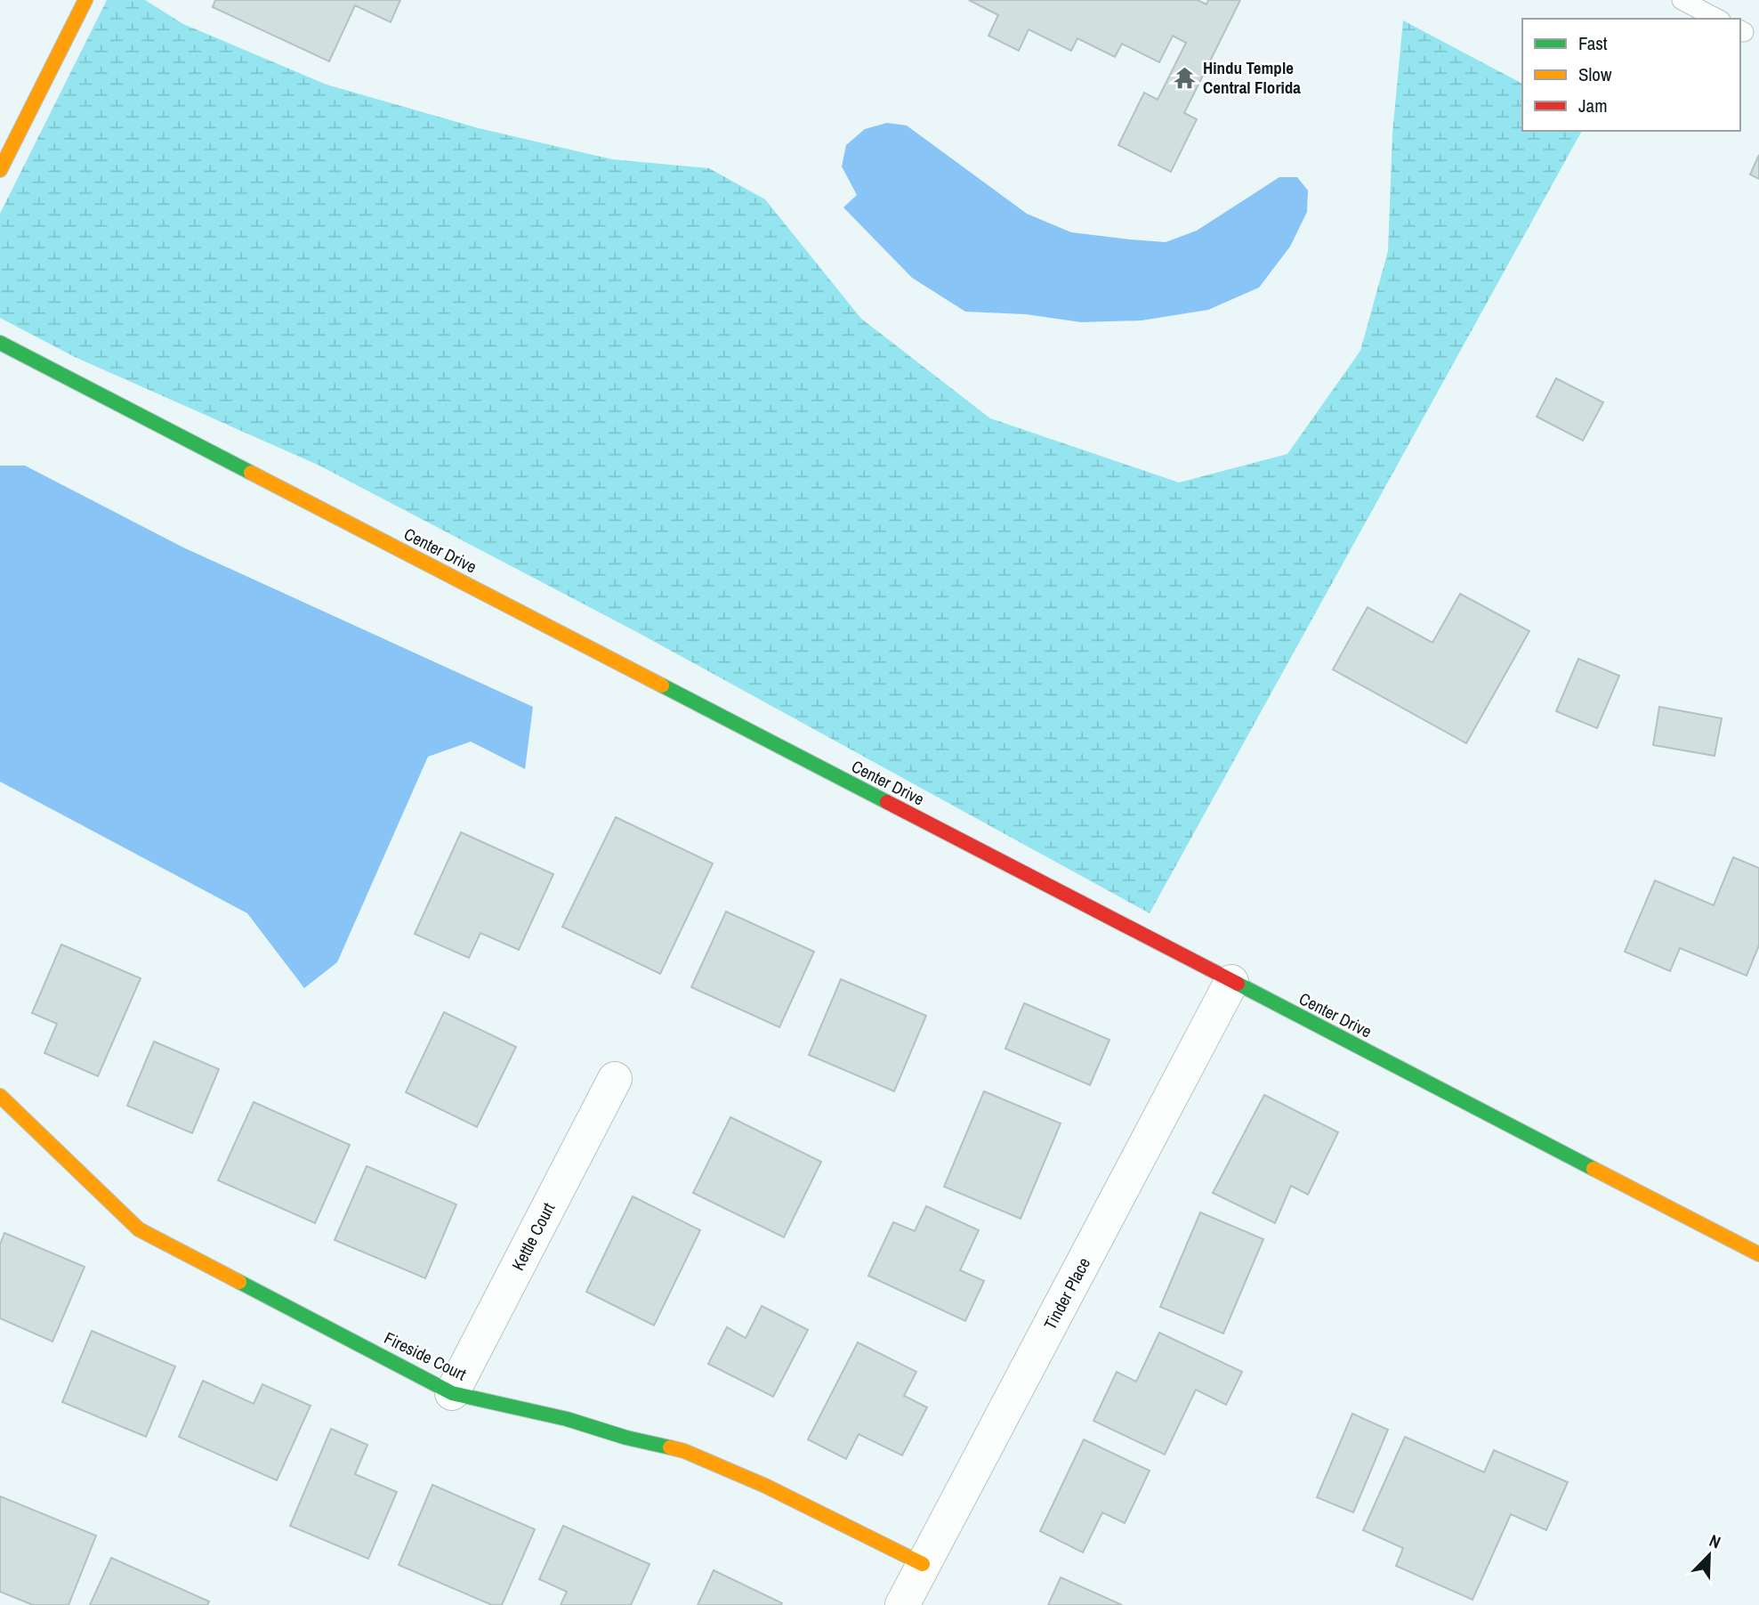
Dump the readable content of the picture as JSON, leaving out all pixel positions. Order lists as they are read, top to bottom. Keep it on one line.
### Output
{"streets":{"street":["Center Drive","Kettle Court","Tinder Place","Fireside Court"]},"crossings":[["Center Drive","Tinder Place"],["Kettle Court","Fireside Court"],["Tinder Place","Fireside Court"]],"places":{"temple":["Hindu Temple Central Florida"]},"legend":["Fast","Slow","Jam"],"north":"top right"}
